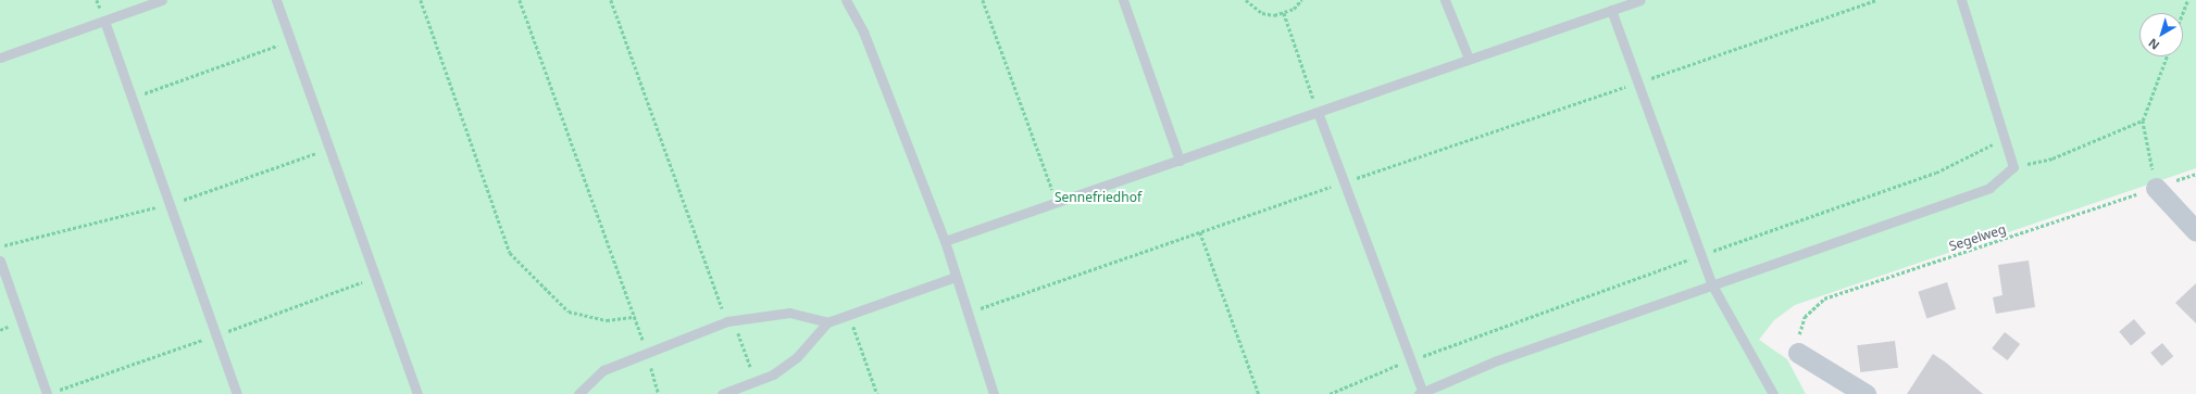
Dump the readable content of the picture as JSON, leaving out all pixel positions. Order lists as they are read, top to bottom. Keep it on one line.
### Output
{"streets":{"path":["Segelweg"]},"parks":["Sennefriedhof"],"north":"bottom left"}
